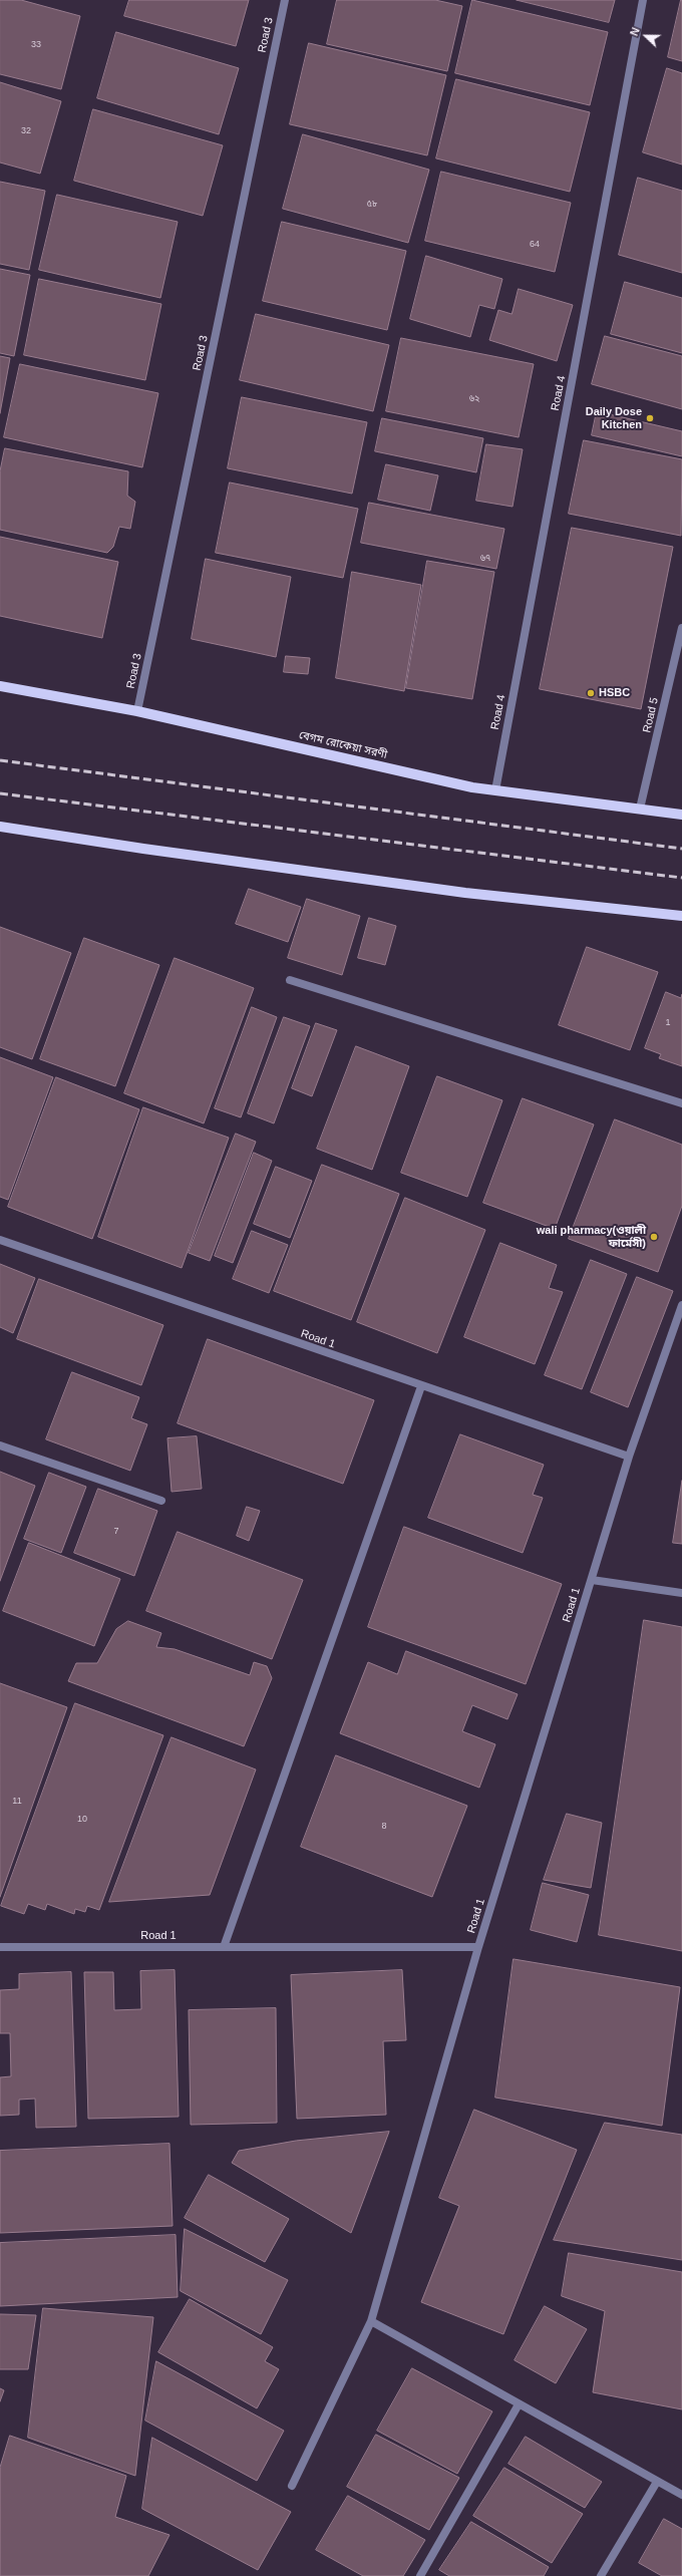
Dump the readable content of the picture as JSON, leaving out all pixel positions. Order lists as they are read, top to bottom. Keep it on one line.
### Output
{"streets":{"main road":["বেগম রোকেয়া সরণী"],"street":["Road 3","Road 4","Road 5","Road 1"]},"crossings":[["Road 3","বেগম রোকেয়া সরণী"],["Road 4","বেগম রোকেয়া সরণী"],["Road 5","বেগম রোকেয়া সরণী"]],"places":["Daily Dose Kitchen","HSBC","wali pharmacy(ওয়ালী ফার্মেসী)"],"house_numbers":["33","32","৫৮","64","৬২","৬৭","1","7","11","10","8"],"north":"left"}
